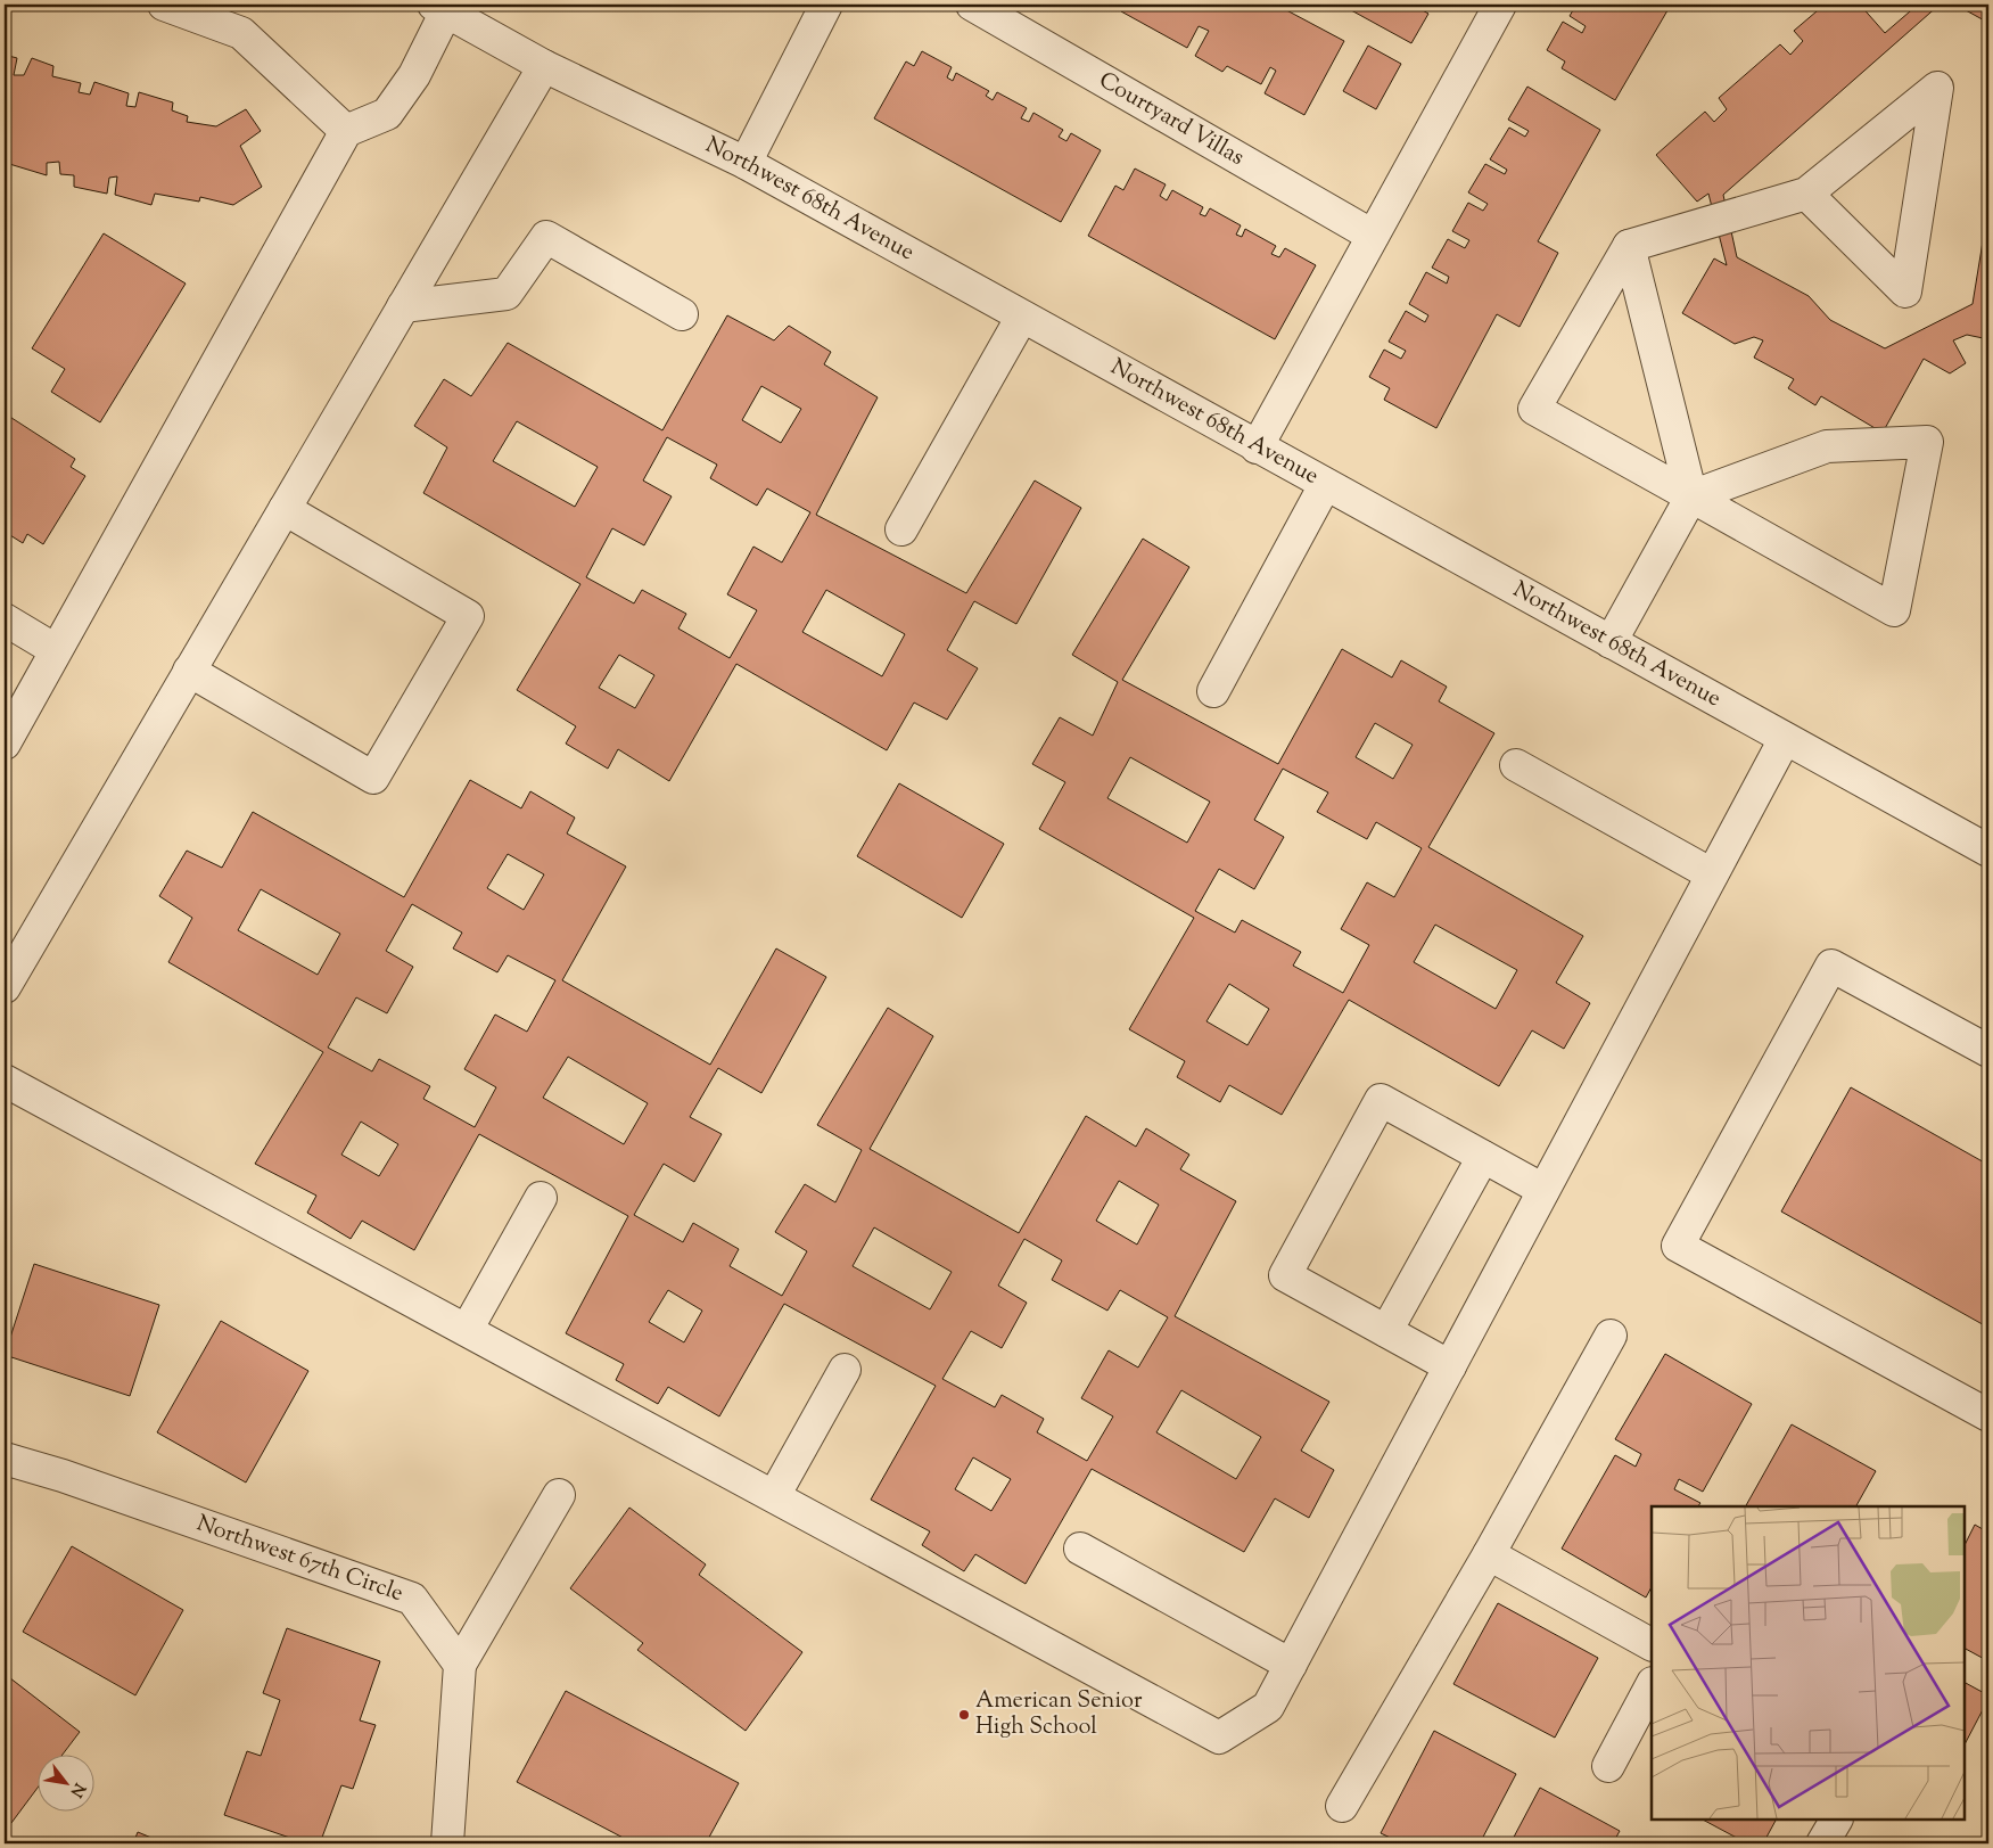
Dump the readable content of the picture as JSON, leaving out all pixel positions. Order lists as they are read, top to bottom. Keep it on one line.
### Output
{"streets":{"street":["Courtyard Villas","Northwest 68th Avenue","Northwest 67th Circle"]},"places":["American Senior High School"],"north":"bottom right"}
